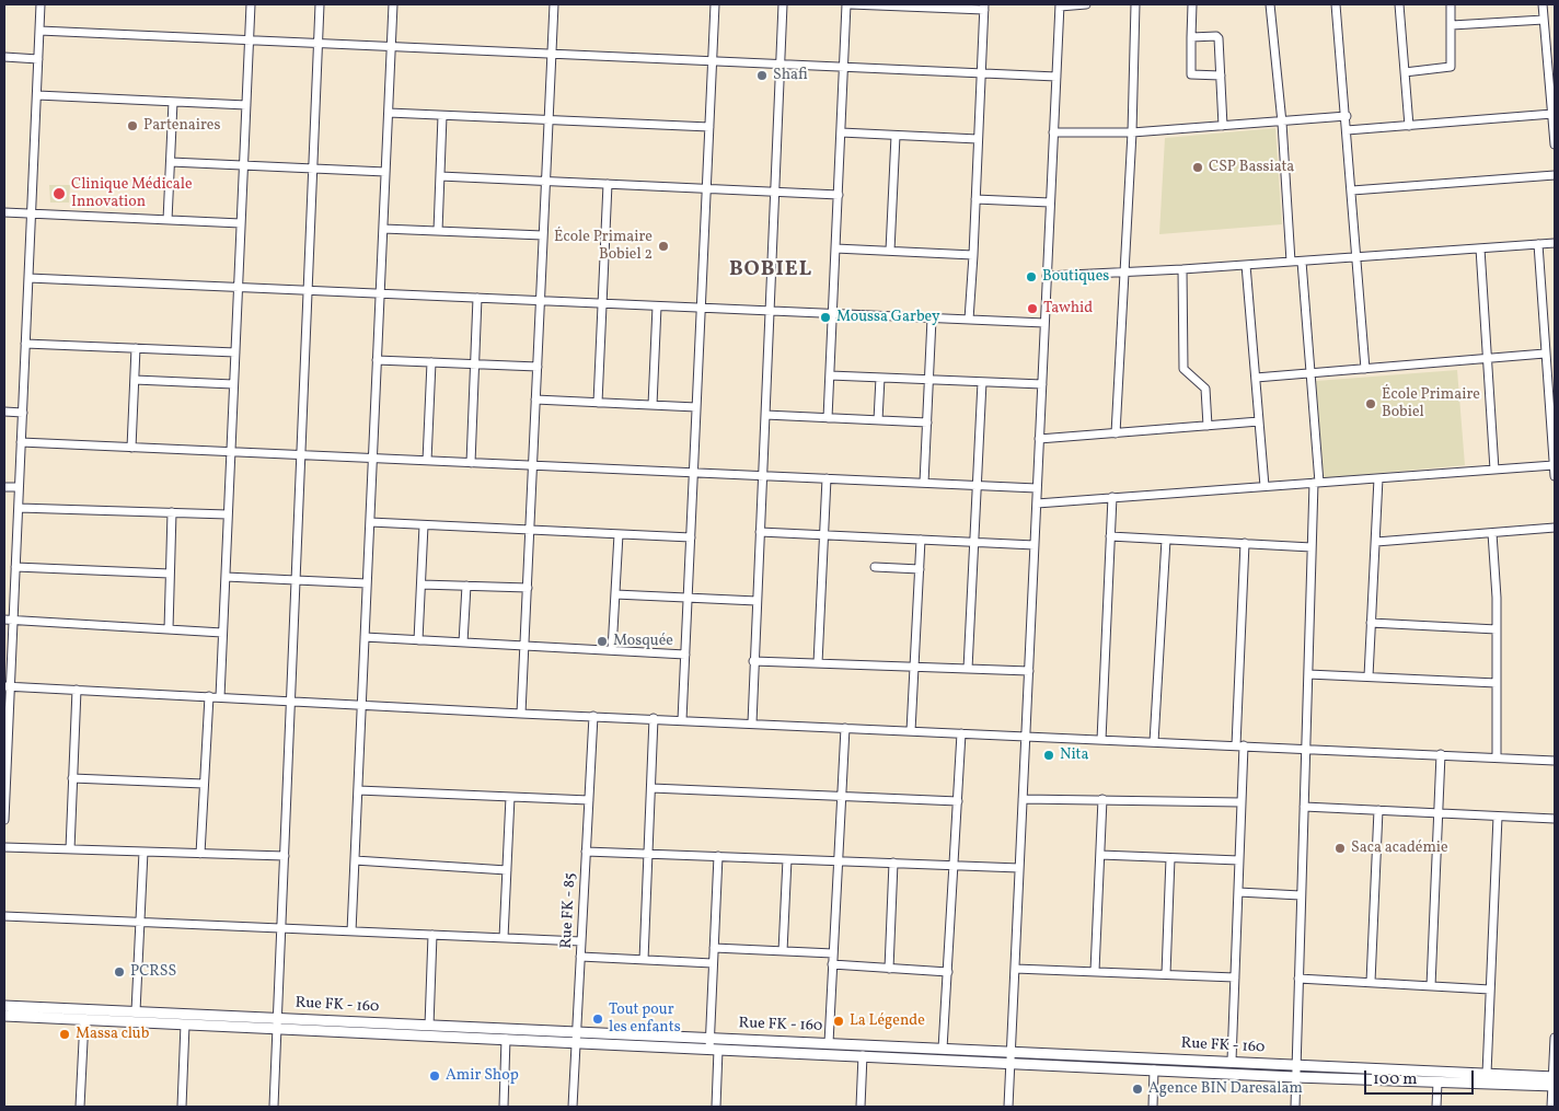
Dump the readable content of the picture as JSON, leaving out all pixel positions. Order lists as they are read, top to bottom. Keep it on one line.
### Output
{"streets":{"main road":["Rue FK - 160"],"street":["Rue FK - 85"]},"crossings":[["Rue FK - 85","Rue FK - 160"]],"districts":["BOBIEL"],"places":["Shafi","Partenaires","CSP Bassiata","Clinique Médicale Innovation","École Primaire Bobiel 2","Boutiques","Tawhid","Moussa Garbey","École Primaire Bobiel","Mosquée","Nita","Saca académie","PCRSS","Tout pour les enfants","La Légende","Massa club","Amir Shop","Agence BIN Daresalam"],"scale_bar":"100 m"}
